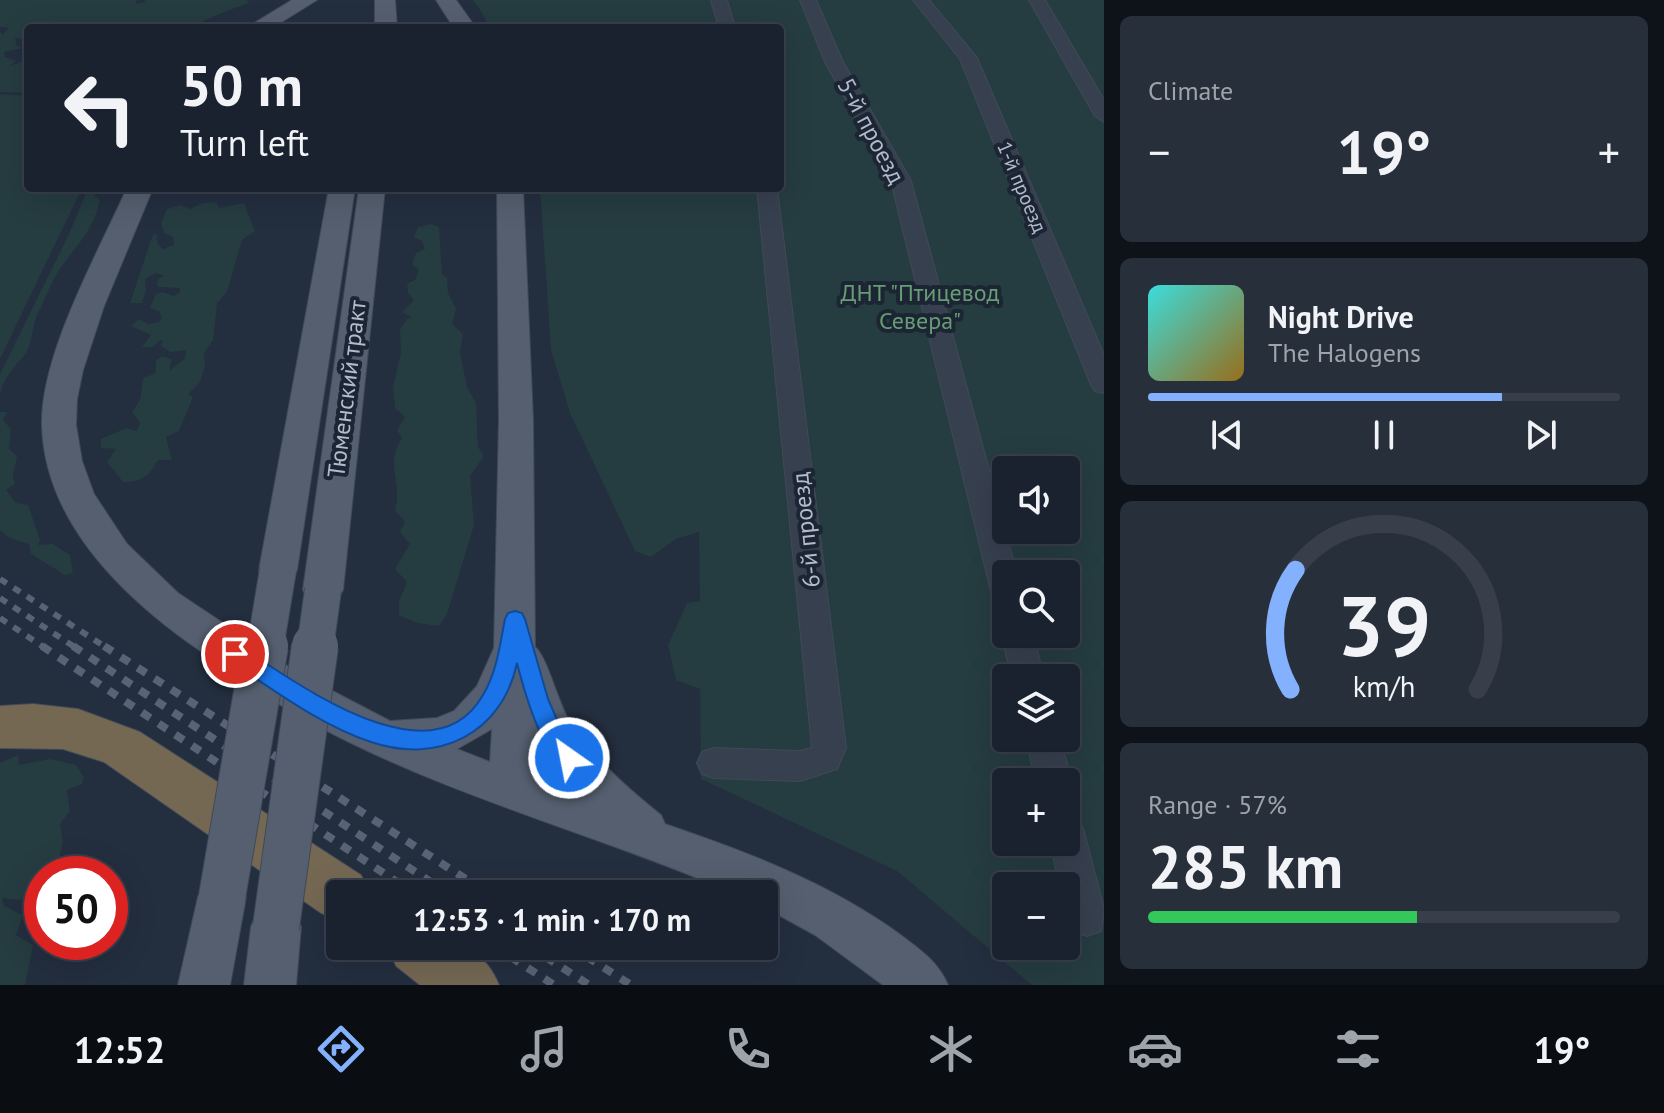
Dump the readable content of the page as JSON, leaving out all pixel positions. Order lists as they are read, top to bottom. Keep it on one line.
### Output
{"streets":{"main road":["Тюменский тракт"],"street":["5-й проезд","1-й проезд","6-й проезд"]},"parks":["ДНТ \"Птицевод Севера\""],"page":{"tile":["Climate",["Range · 57%","285 km"]],"turn":["50 m","Turn left"],"heat":["−","19°","+"],"song":["Night Drive","The Halogens"],"map_buttons":["+","−"],"limit":"50","trip":"12:53 · 1 min · 170 m","tabs":["12:52","19°"],"gauge":["39","km/h"]}}
